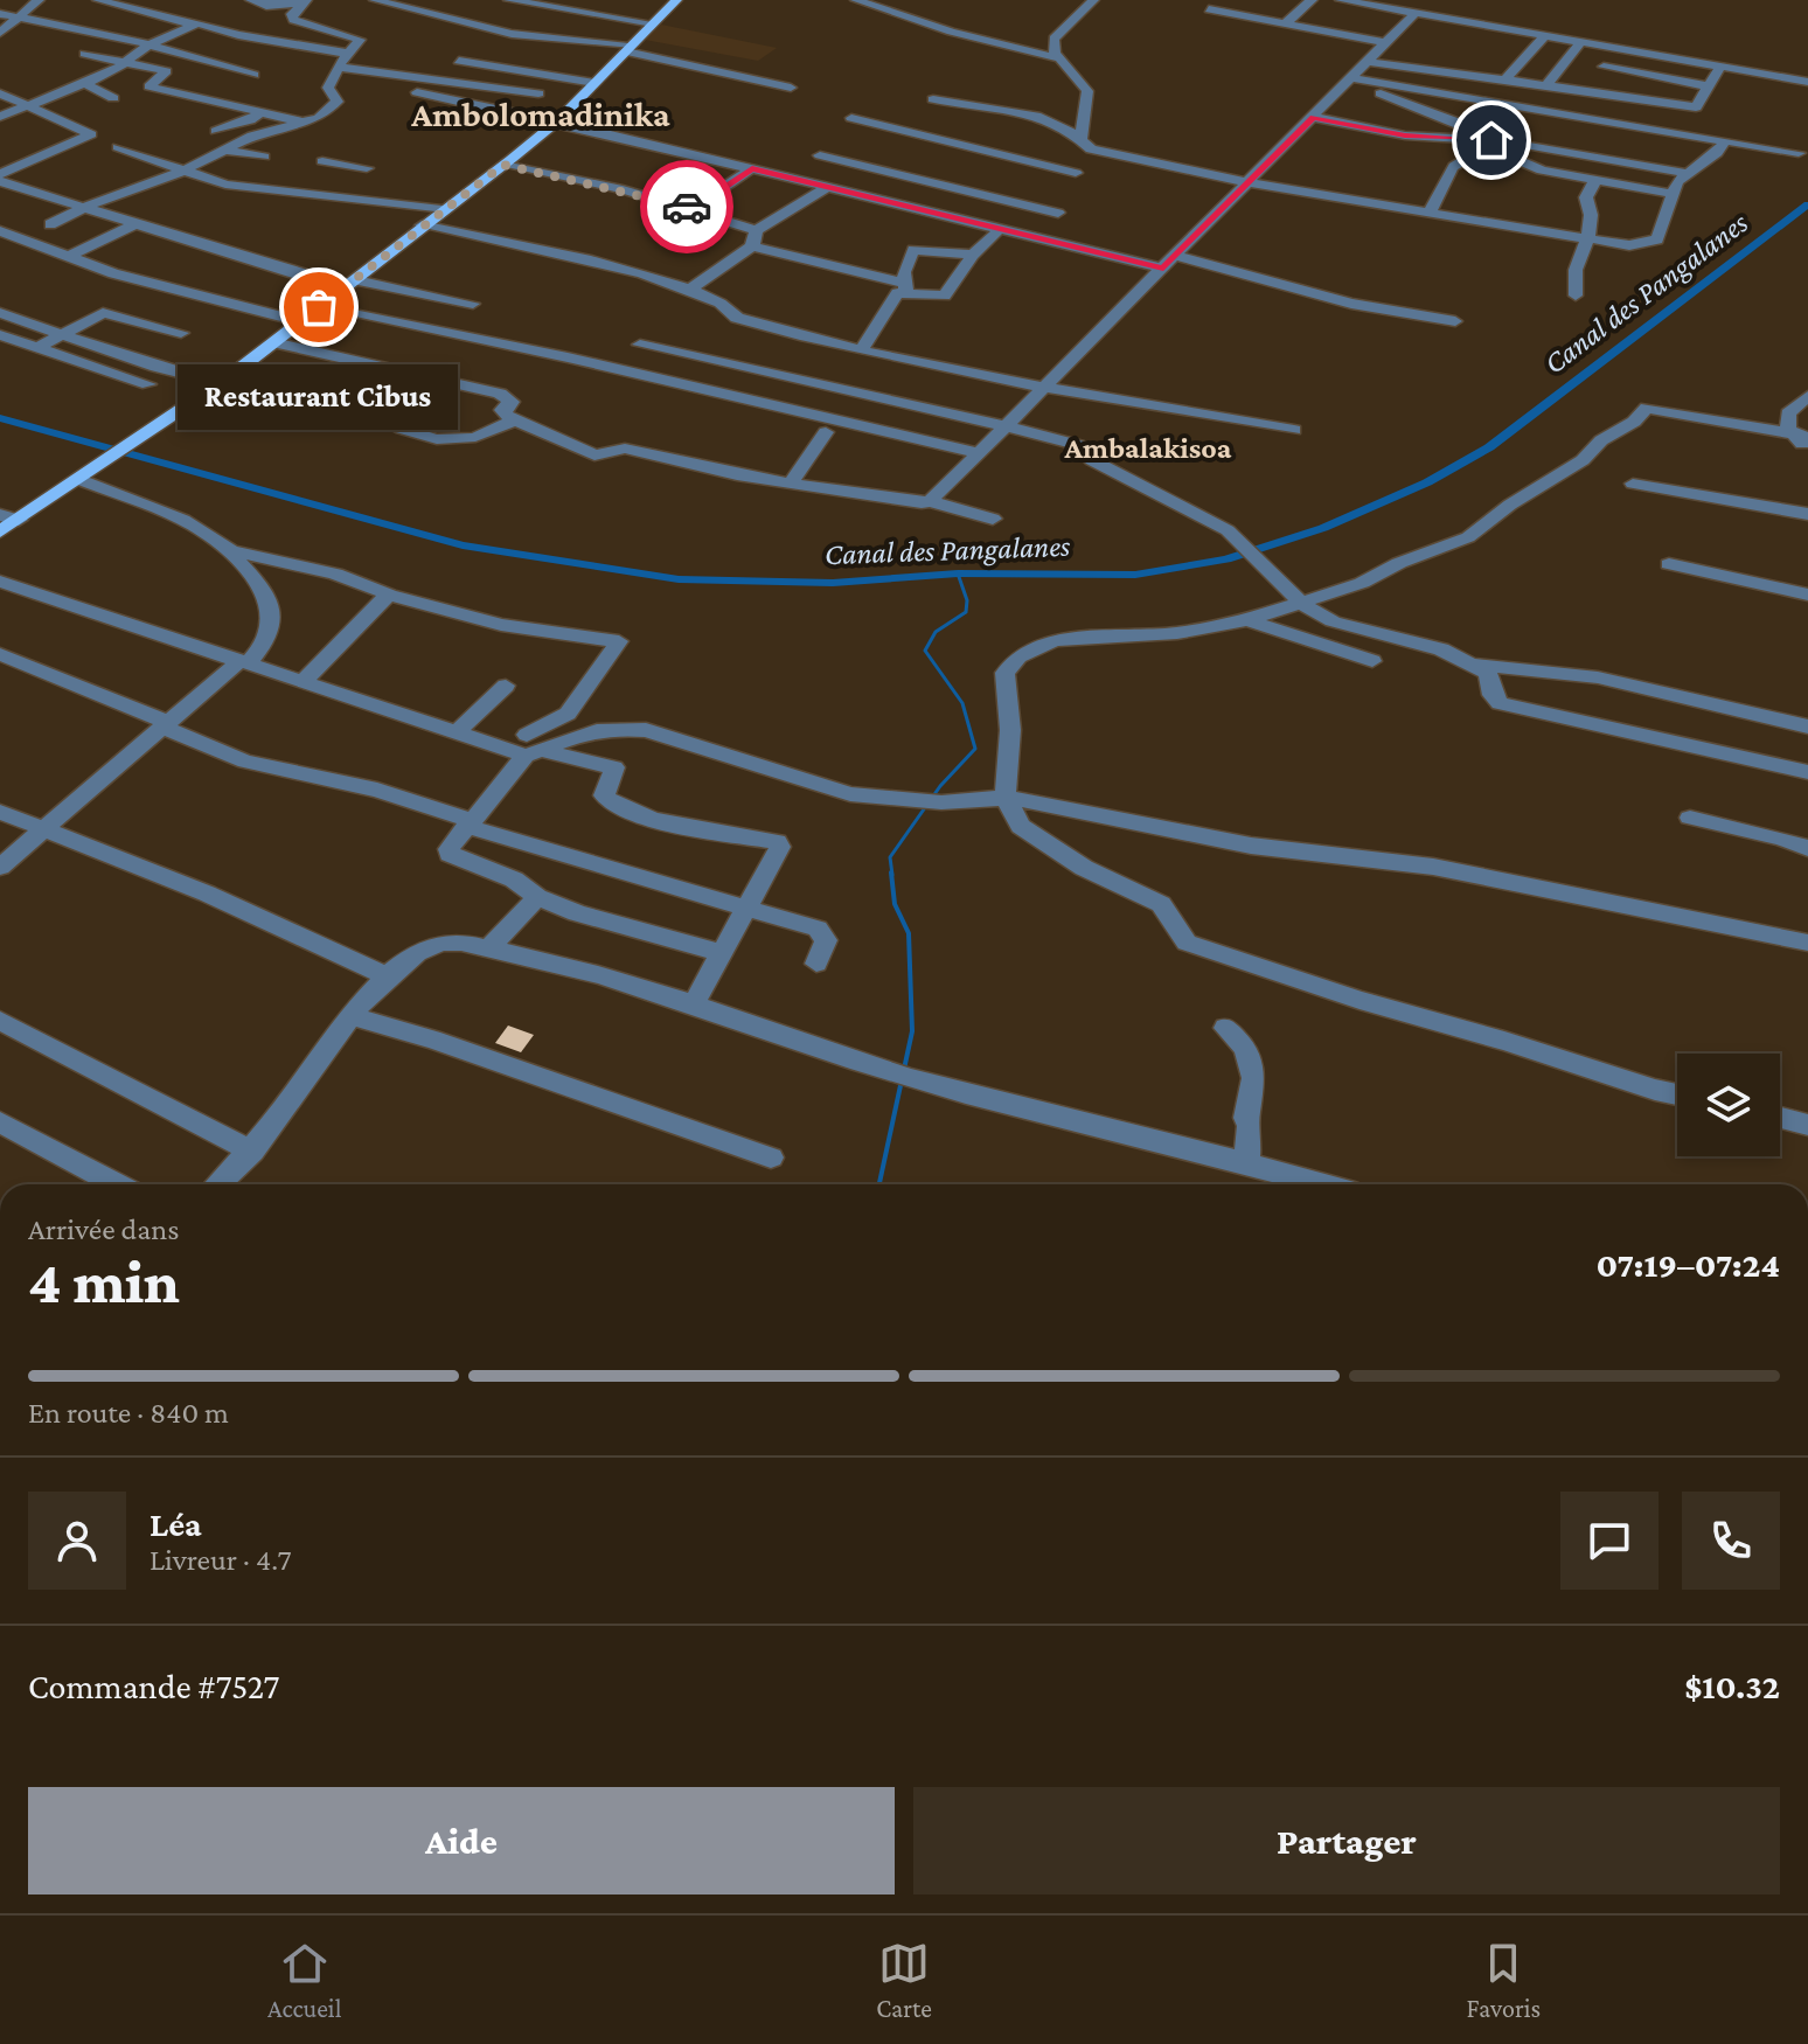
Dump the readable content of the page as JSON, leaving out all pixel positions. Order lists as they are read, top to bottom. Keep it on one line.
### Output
{"districts":["Ambolomadinika","Ambalakisoa"],"water":["Canal des Pangalanes"],"places":["Restaurant Cibus"],"page":{"bubble":"Restaurant Cibus","heading":["4 min","Arrivée dans","07:19–07:24"],"panel":["Léa","Livreur · 4.7","Commande #7527","$10.32"],"bar":"En route · 840 m","buttons":["Aide","Partager"],"tabs":["Accueil","Carte","Favoris"]}}
